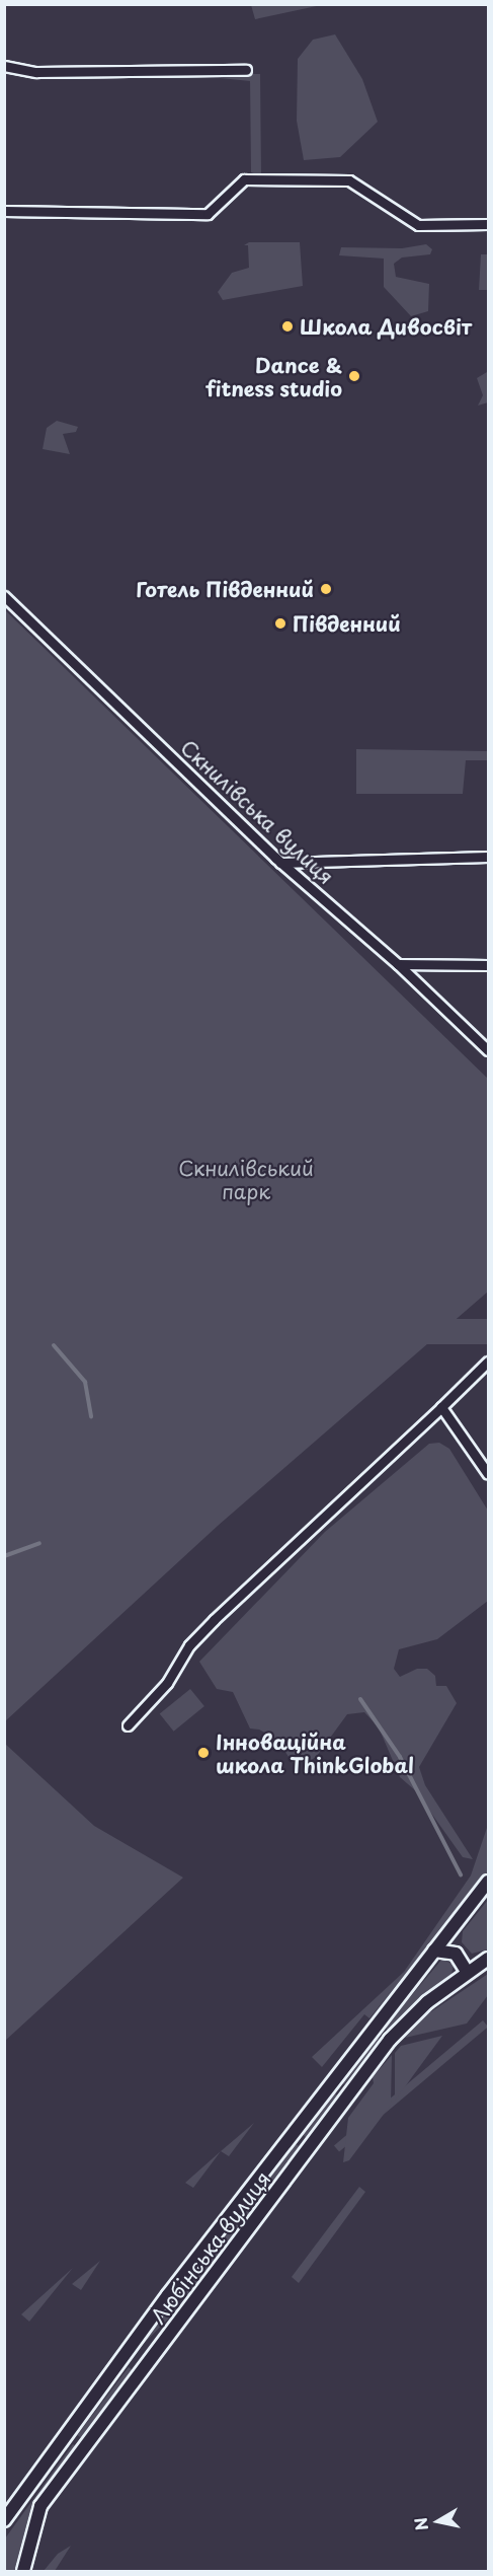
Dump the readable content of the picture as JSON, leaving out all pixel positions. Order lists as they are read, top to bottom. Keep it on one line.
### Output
{"streets":{"street":["Скнилівська вулиця","Любінська вулиця"]},"parks":["Скнилівський парк"],"places":["Школа Дивосвіт","Dance & fitness studio","Готель Південний","Південний","Інноваційна школа ThinkGlobal"],"north":"left"}
